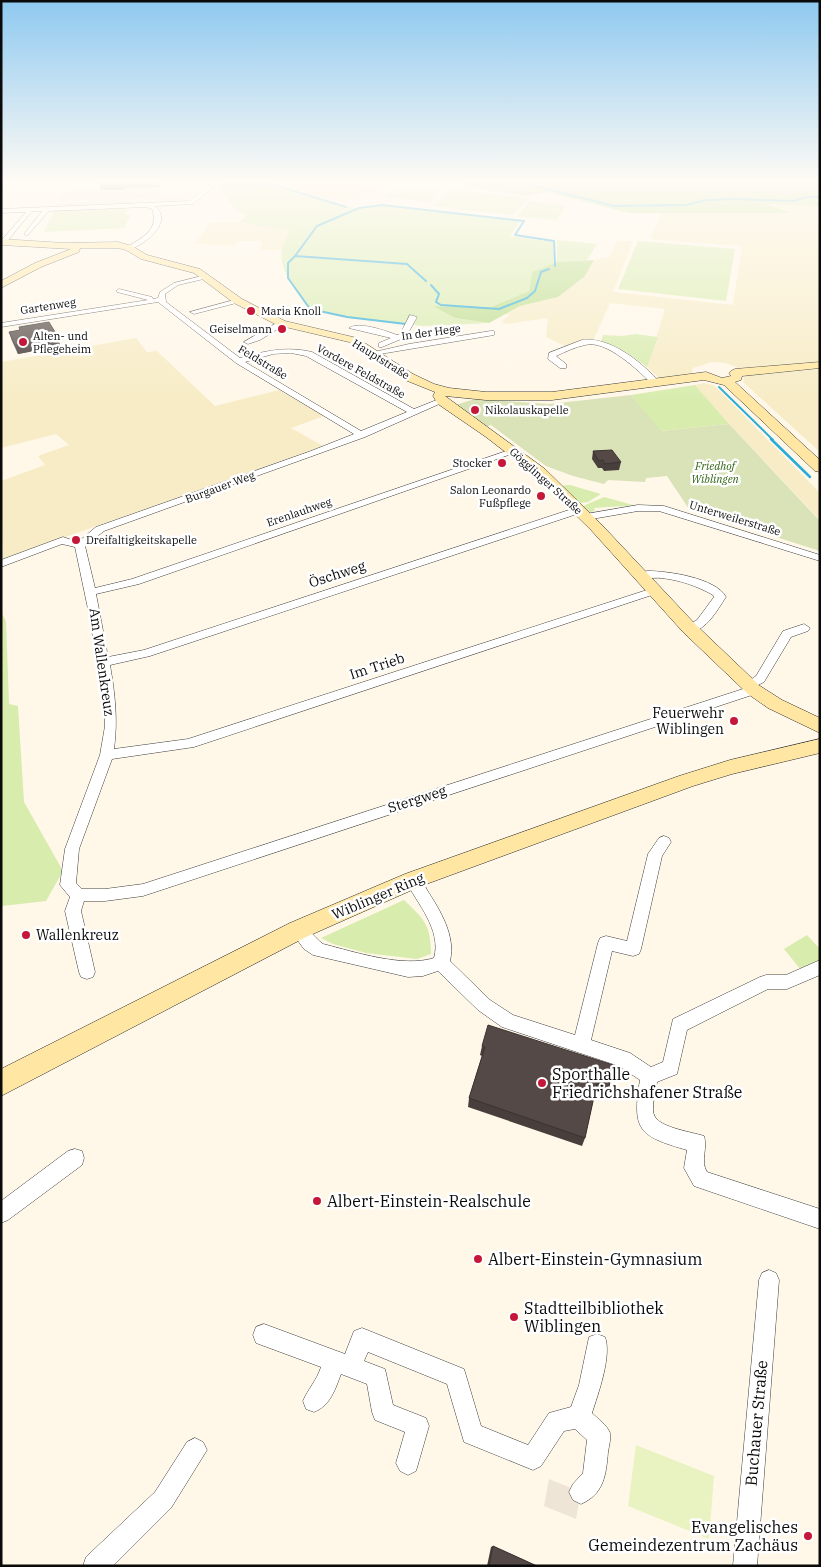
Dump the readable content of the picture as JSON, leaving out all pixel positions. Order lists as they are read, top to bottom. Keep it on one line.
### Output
{"streets":{"main road":["Hauptstraße","Gögglinger Straße","Wiblinger Ring"],"street":["Gartenweg","In der Hege","Feldstraße","Vordere Feldstraße","Burgauer Weg","Erenlauhweg","Unterweilerstraße","Öschweg","Am Wallenkreuz","Im Trieb","Stergweg","Buchauer Straße"]},"crossings":[["Gartenweg","Feldstraße"],["In der Hege","Hauptstraße"],["Hauptstraße","Gögglinger Straße"],["Hauptstraße","Burgauer Weg"],["Feldstraße","Vordere Feldstraße"],["Feldstraße","Burgauer Weg"],["Vordere Feldstraße","Burgauer Weg"],["Gögglinger Straße","Burgauer Weg"],["Gögglinger Straße","Erenlauhweg"],["Gögglinger Straße","Unterweilerstraße"],["Gögglinger Straße","Öschweg"],["Gögglinger Straße","Im Trieb"],["Gögglinger Straße","Stergweg"],["Burgauer Weg","Am Wallenkreuz"],["Erenlauhweg","Am Wallenkreuz"],["Öschweg","Am Wallenkreuz"],["Am Wallenkreuz","Im Trieb"],["Am Wallenkreuz","Stergweg"]],"parks":["Friedhof Wiblingen"],"places":["Maria Knoll","Geiselmann","Alten- und Pflegeheim","Nikolauskapelle","Stocker","Salon Leonardo Fußpflege","Dreifaltigkeitskapelle","Feuerwehr Wiblingen","Wallenkreuz","Sporthalle Friedrichshafener Straße","Albert-Einstein-Realschule","Albert-Einstein-Gymnasium","Stadtteilbibliothek Wiblingen","Evangelisches Gemeindezentrum Zachäus"]}
